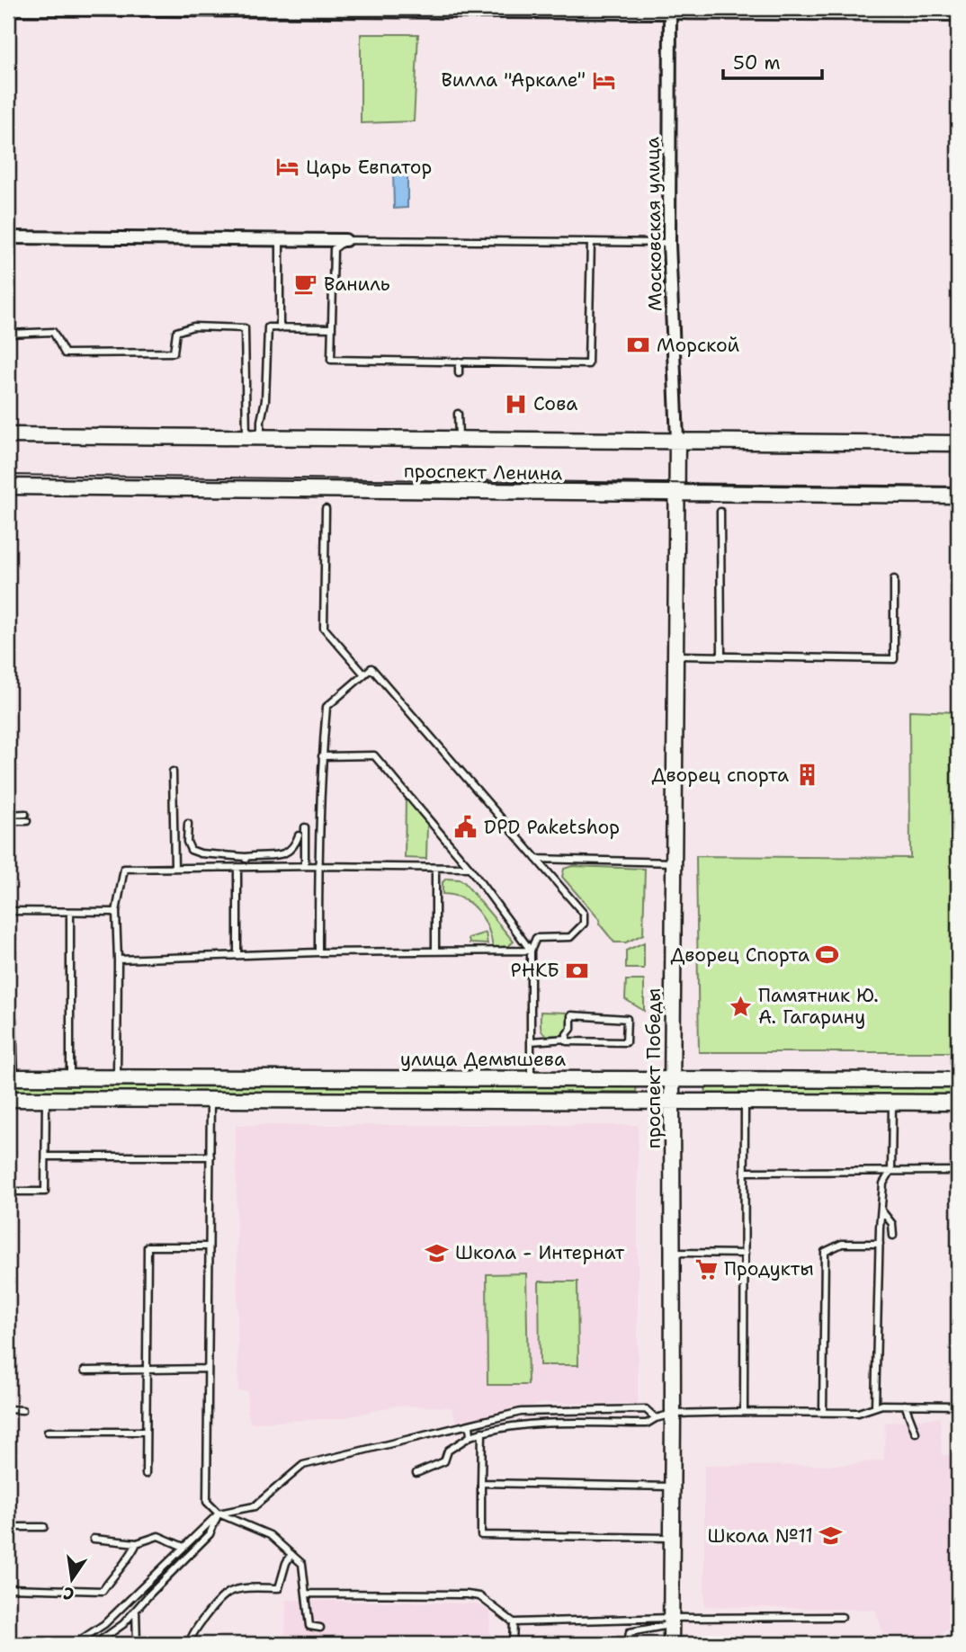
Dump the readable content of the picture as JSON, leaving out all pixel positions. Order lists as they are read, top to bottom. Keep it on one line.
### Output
{"streets":{"street":["Московская улица","проспект Ленина","улица Демышева","проспект Победы"]},"crossings":[["Московская улица","проспект Ленина"],["Московская улица","проспект Победы"],["проспект Ленина","проспект Победы"],["улица Демышева","проспект Победы"]],"places":{"hotel":["Вилла \"Аркале\"","Царь Евпатор"],"cafe":["Ваниль"],"bank":["Морской","РНКБ"],"hospital":["Сова"],"building":["Дворец спорта"],"public building":["DPD Paketshop"],"sports":["Дворец Спорта"],"place":["Памятник Ю. А. Гагарину"],"school or university":["Школа - Интернат","Школа №11"],"supermarket":["Продукты"]},"scale_bar":"50 m","north":"bottom"}
